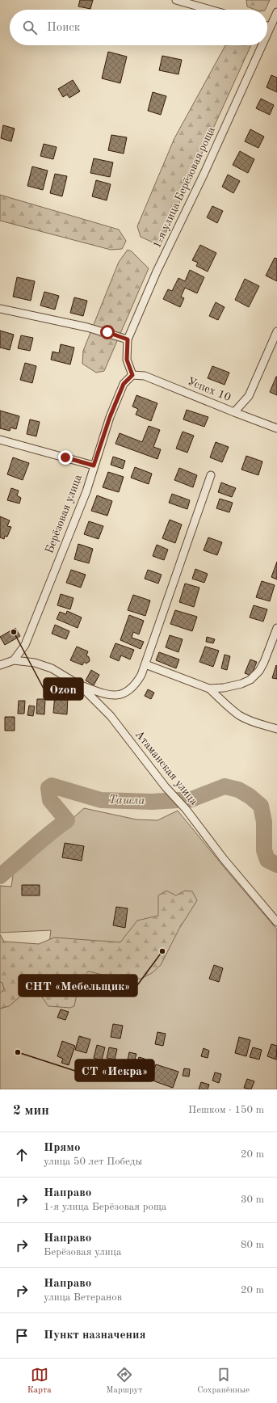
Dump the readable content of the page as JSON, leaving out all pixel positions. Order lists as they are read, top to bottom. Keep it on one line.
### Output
{"streets":{"street":["1-я улица Берёзовая роща","Успех 10","Берёзовая улица","Атаманская улица"]},"crossings":[["1-я улица Берёзовая роща","Успех 10"],["1-я улица Берёзовая роща","Берёзовая улица"],["Успех 10","Берёзовая улица"],["Берёзовая улица","Атаманская улица"]],"water":["Ташла"],"places":["Ozon","СНТ «Мебельщик»","СТ «Искра»"],"page":{"search":"Поиск","heading":["2 мин","Пешком · 150 m"],"list":[["Прямо","улица 50 лет Победы","20 m"],["Направо","1-я улица Берёзовая роща","30 m"],["Направо","Берёзовая улица","80 m"],["Направо","улица Ветеранов","20 m"],"Пункт назначения"],"nav":["Карта","Маршрут","Сохранённые"]}}
